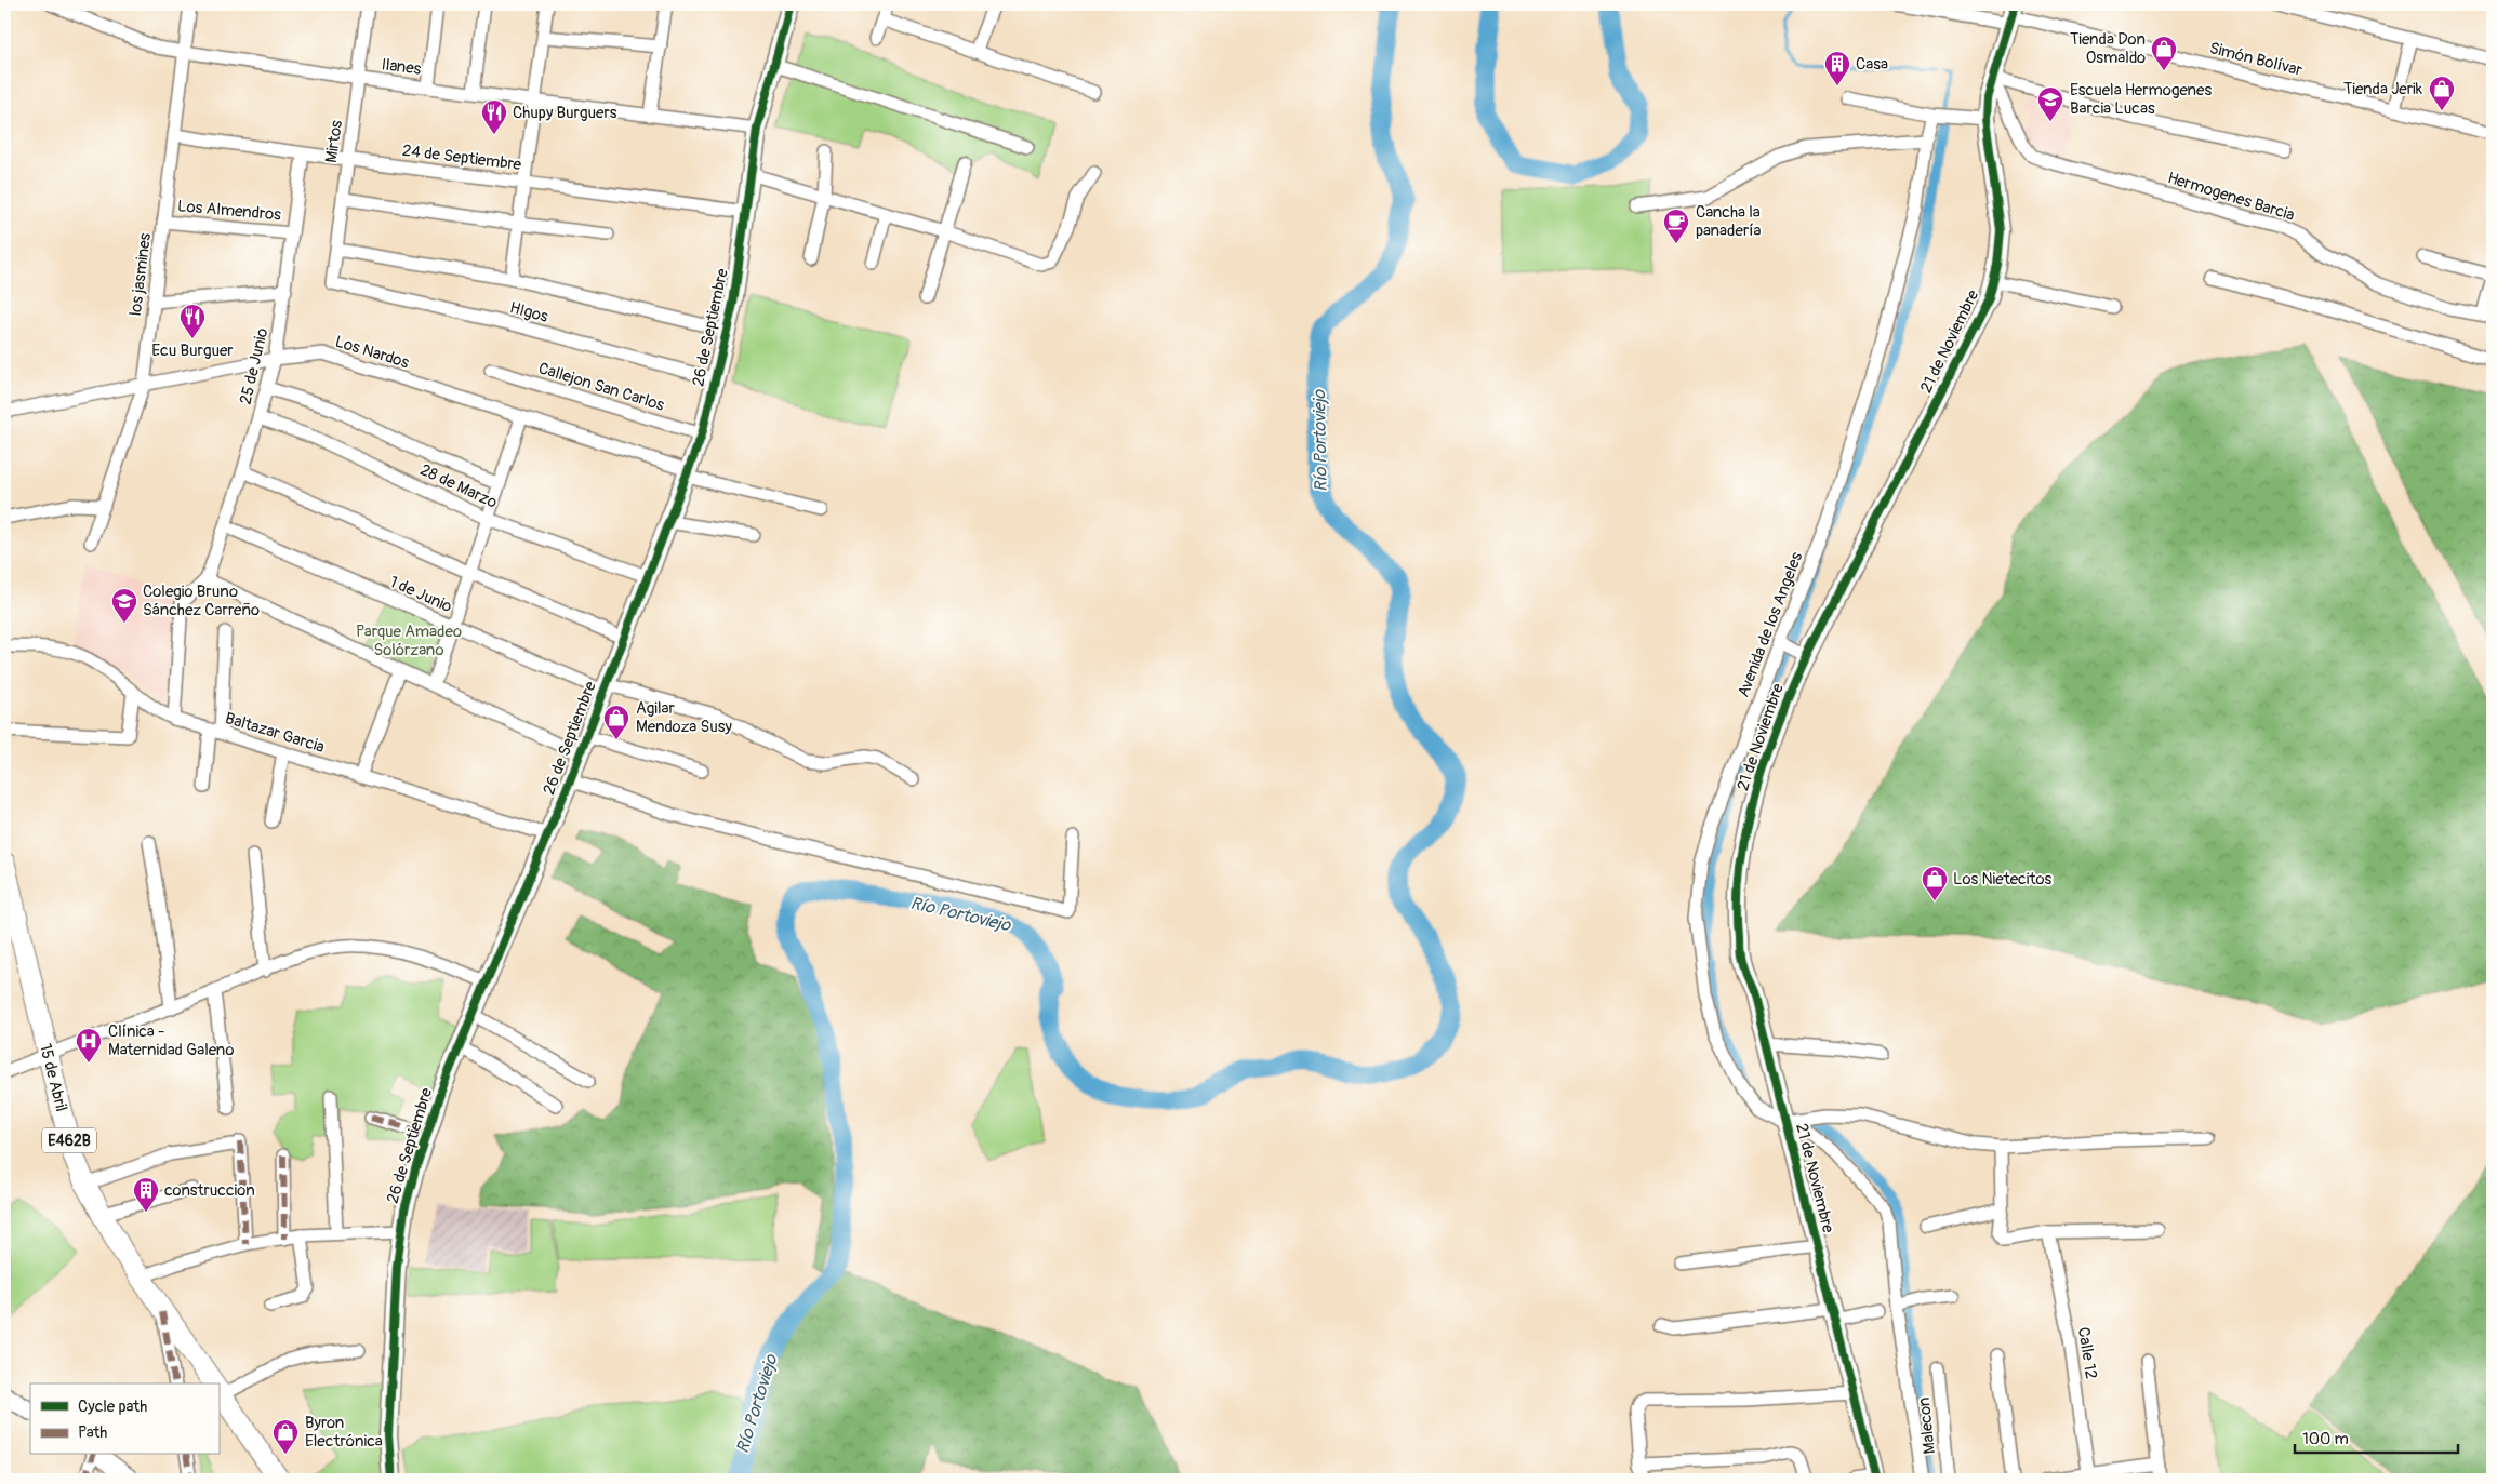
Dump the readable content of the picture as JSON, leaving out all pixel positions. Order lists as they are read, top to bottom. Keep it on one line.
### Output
{"streets":{"main road":["15 de Abril","E462B"],"street":["Simón Bolívar","Ilanes","Mirtos","24 de Septiembre","Hermogenes Barcia","Los Almendros","los jasmines","HIgos","26 de Septiembre","21 de Noviembre","Los Nardos","25 de Junio","Callejon San Carlos","28 de Marzo","1 de Junio","Avenida de los Angeles","Baltazar Garcia","Calle 12","Malecon"]},"crossings":[["Simón Bolívar","21 de Noviembre"],["Ilanes","Mirtos"],["Ilanes","los jasmines"],["Ilanes","26 de Septiembre"],["Mirtos","24 de Septiembre"],["Mirtos","HIgos"],["24 de Septiembre","los jasmines"],["24 de Septiembre","26 de Septiembre"],["24 de Septiembre","25 de Junio"],["Hermogenes Barcia","21 de Noviembre"],["Los Almendros","los jasmines"],["Los Almendros","25 de Junio"],["los jasmines","Los Nardos"],["HIgos","26 de Septiembre"],["26 de Septiembre","Los Nardos"],["26 de Septiembre","Callejon San Carlos"],["26 de Septiembre","28 de Marzo"],["26 de Septiembre","1 de Junio"],["26 de Septiembre","Baltazar Garcia"],["21 de Noviembre","Avenida de los Angeles"],["Los Nardos","25 de Junio"],["25 de Junio","28 de Marzo"],["25 de Junio","1 de Junio"]],"water":["Río Portoviejo"],"parks":["Parque Amadeo Solórzano"],"places":{"shop":["Tienda Don Osmaldo","Tienda Jerik","Agilar Mendoza Susy","Los Nietecitos","Byron Electrónica"],"building":["Casa","construccion"],"school or university":["Escuela Hermogenes Barcia Lucas","Colegio Bruno Sánchez Carreño"],"restaurant":["Chupy Burguers","Ecu Burguer"],"cafe":["Cancha la panadería"],"hospital":["Clínica - Maternidad Galeno"]},"legend":["Cycle path","Path"],"scale_bar":"100 m"}
